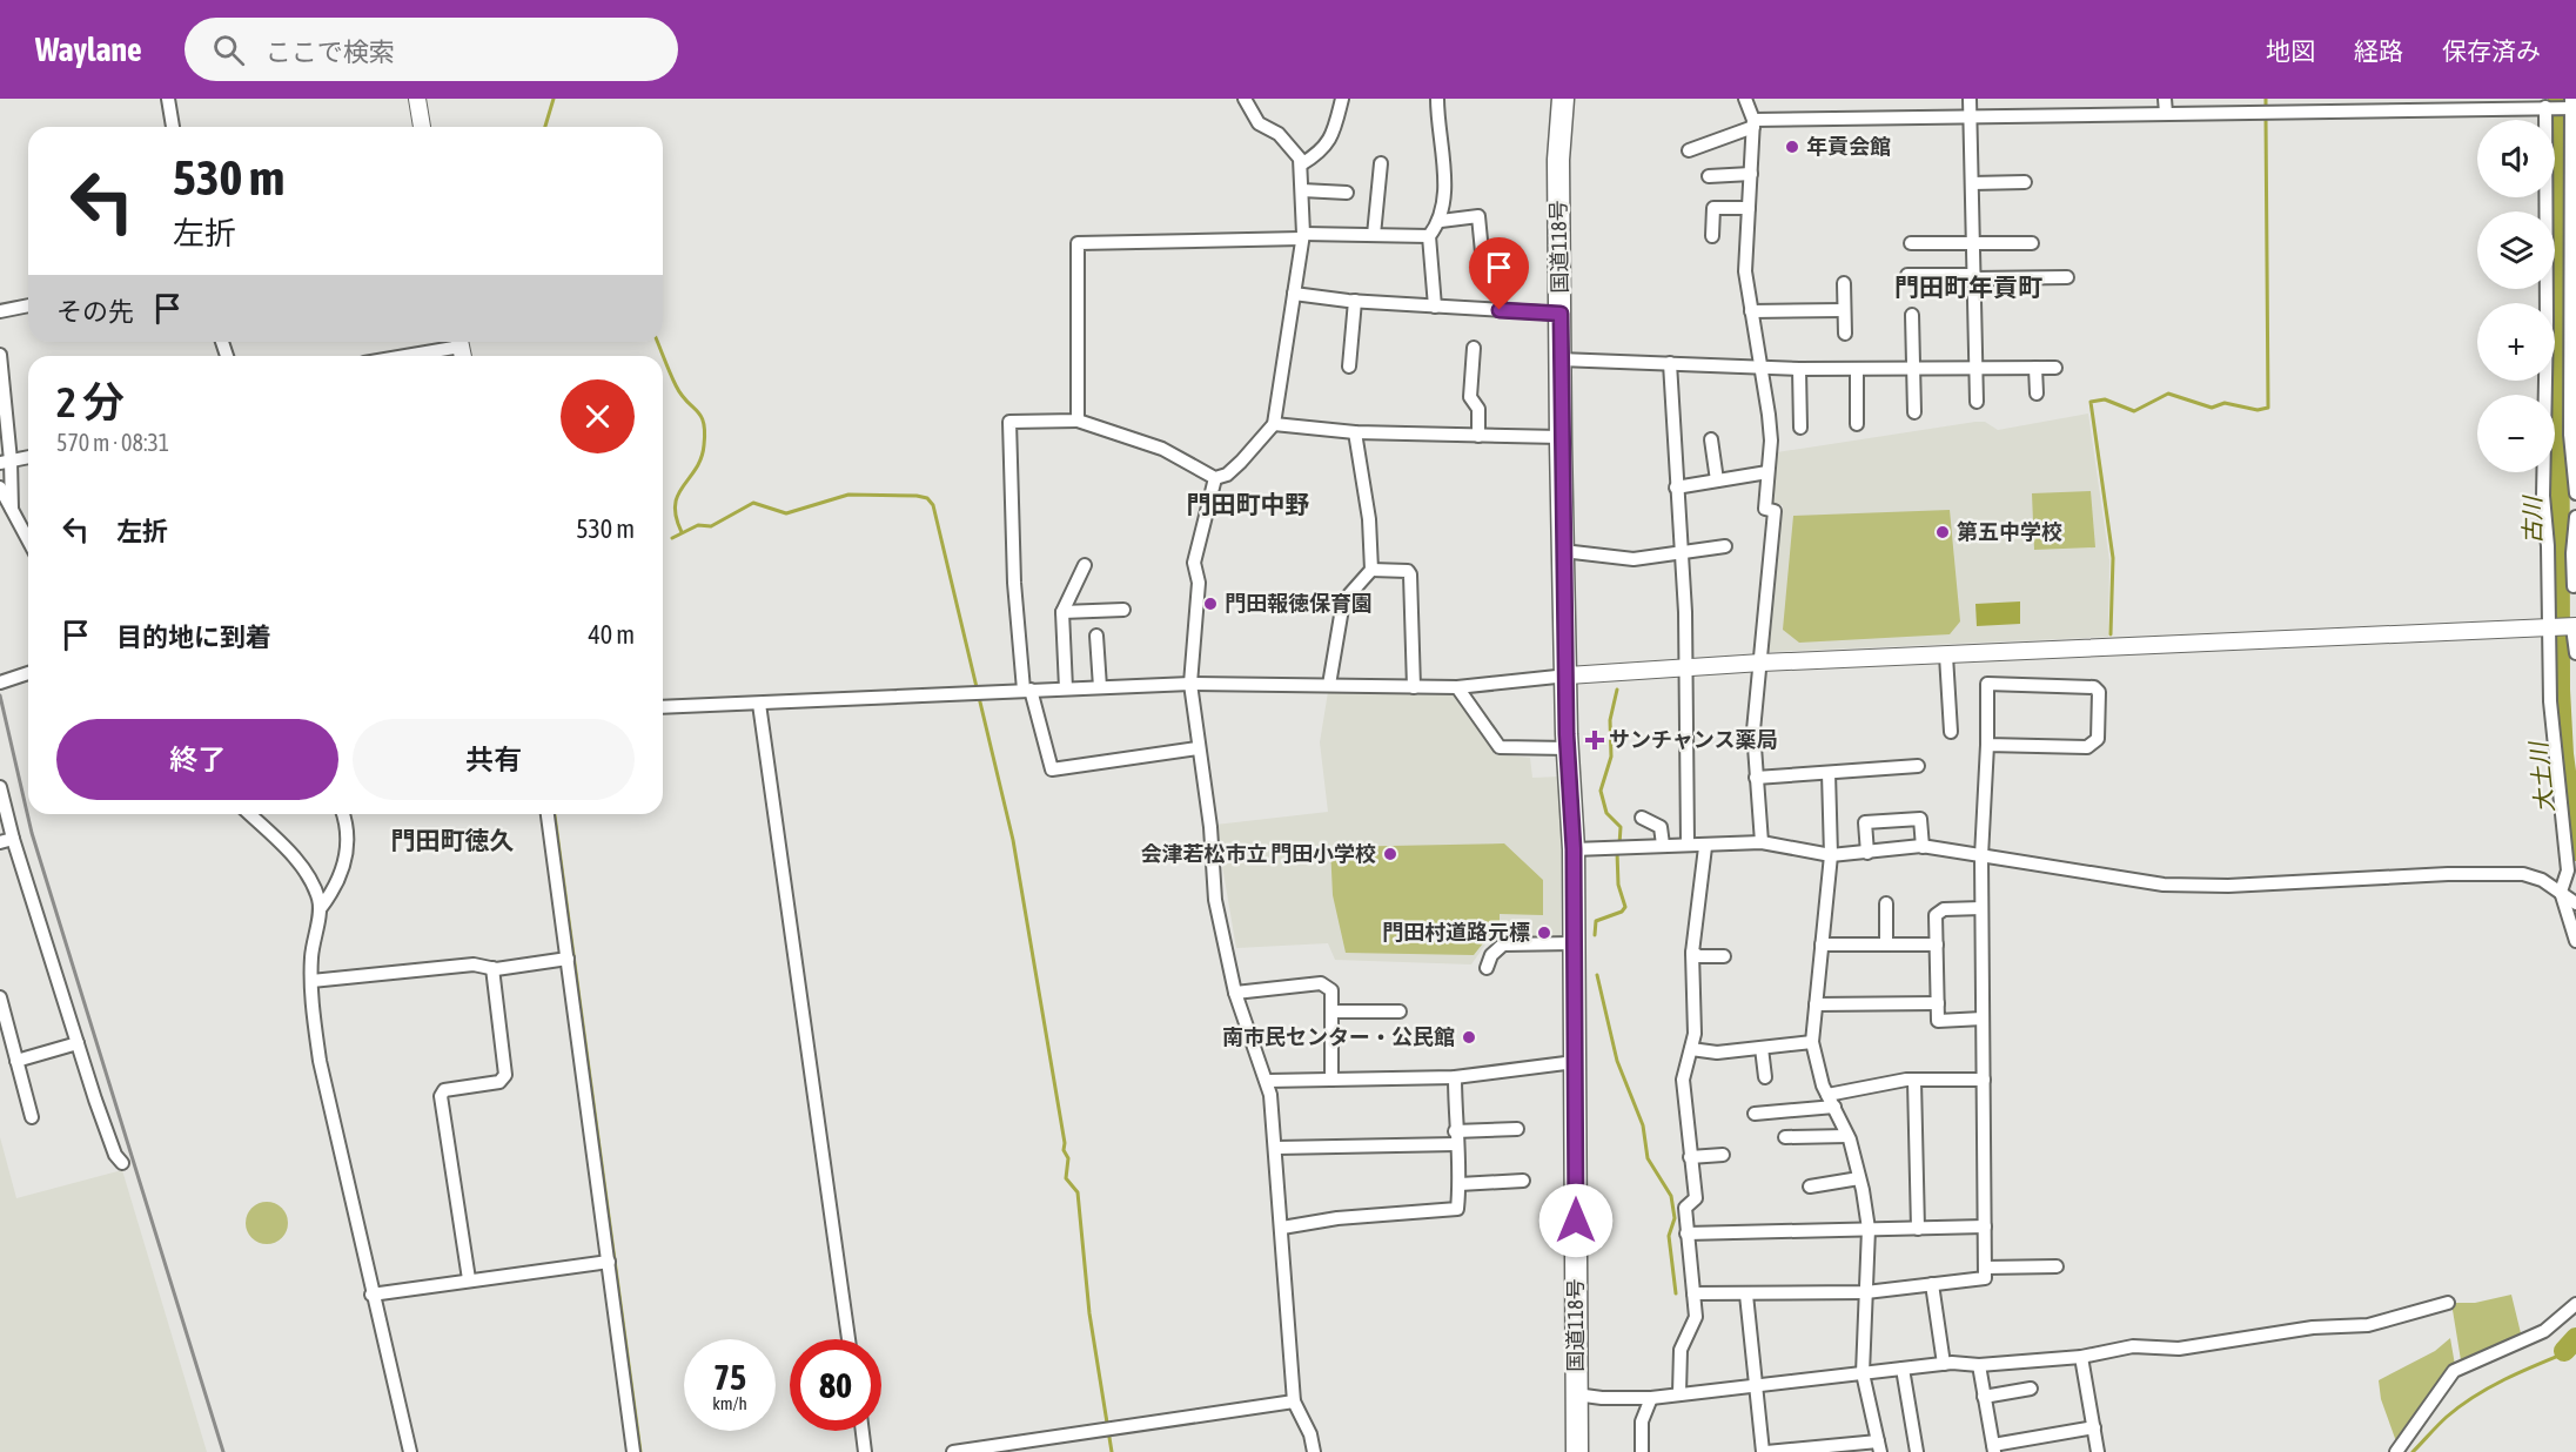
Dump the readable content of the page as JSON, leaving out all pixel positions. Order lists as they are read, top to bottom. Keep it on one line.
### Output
{"streets":{"highway":["国道118号"]},"districts":["門田町年貢町","門田町中野","門田町徳久"],"water":["古川","大土川"],"places":{"other":["年貢会館","第五中学校","門田報徳保育園","会津若松市立 門田小学校","門田村道路元標","南市民センター・公民館"],"health":["サンチャンス薬局"]},"page":{"header":"Waylane","search":"ここで検索","nav":["地図","経路","保存済み"],"map_buttons":["+","−"],"turn":["530 m","左折"],"then":"その先","heading":["2 分","570 m · 08:31"],"list":[{"name":"左折","value":"530 m"},{"name":"目的地に到着","value":"40 m"}],"buttons":["終了","共有"],"speed":"75 km/h","limit":"80"}}
